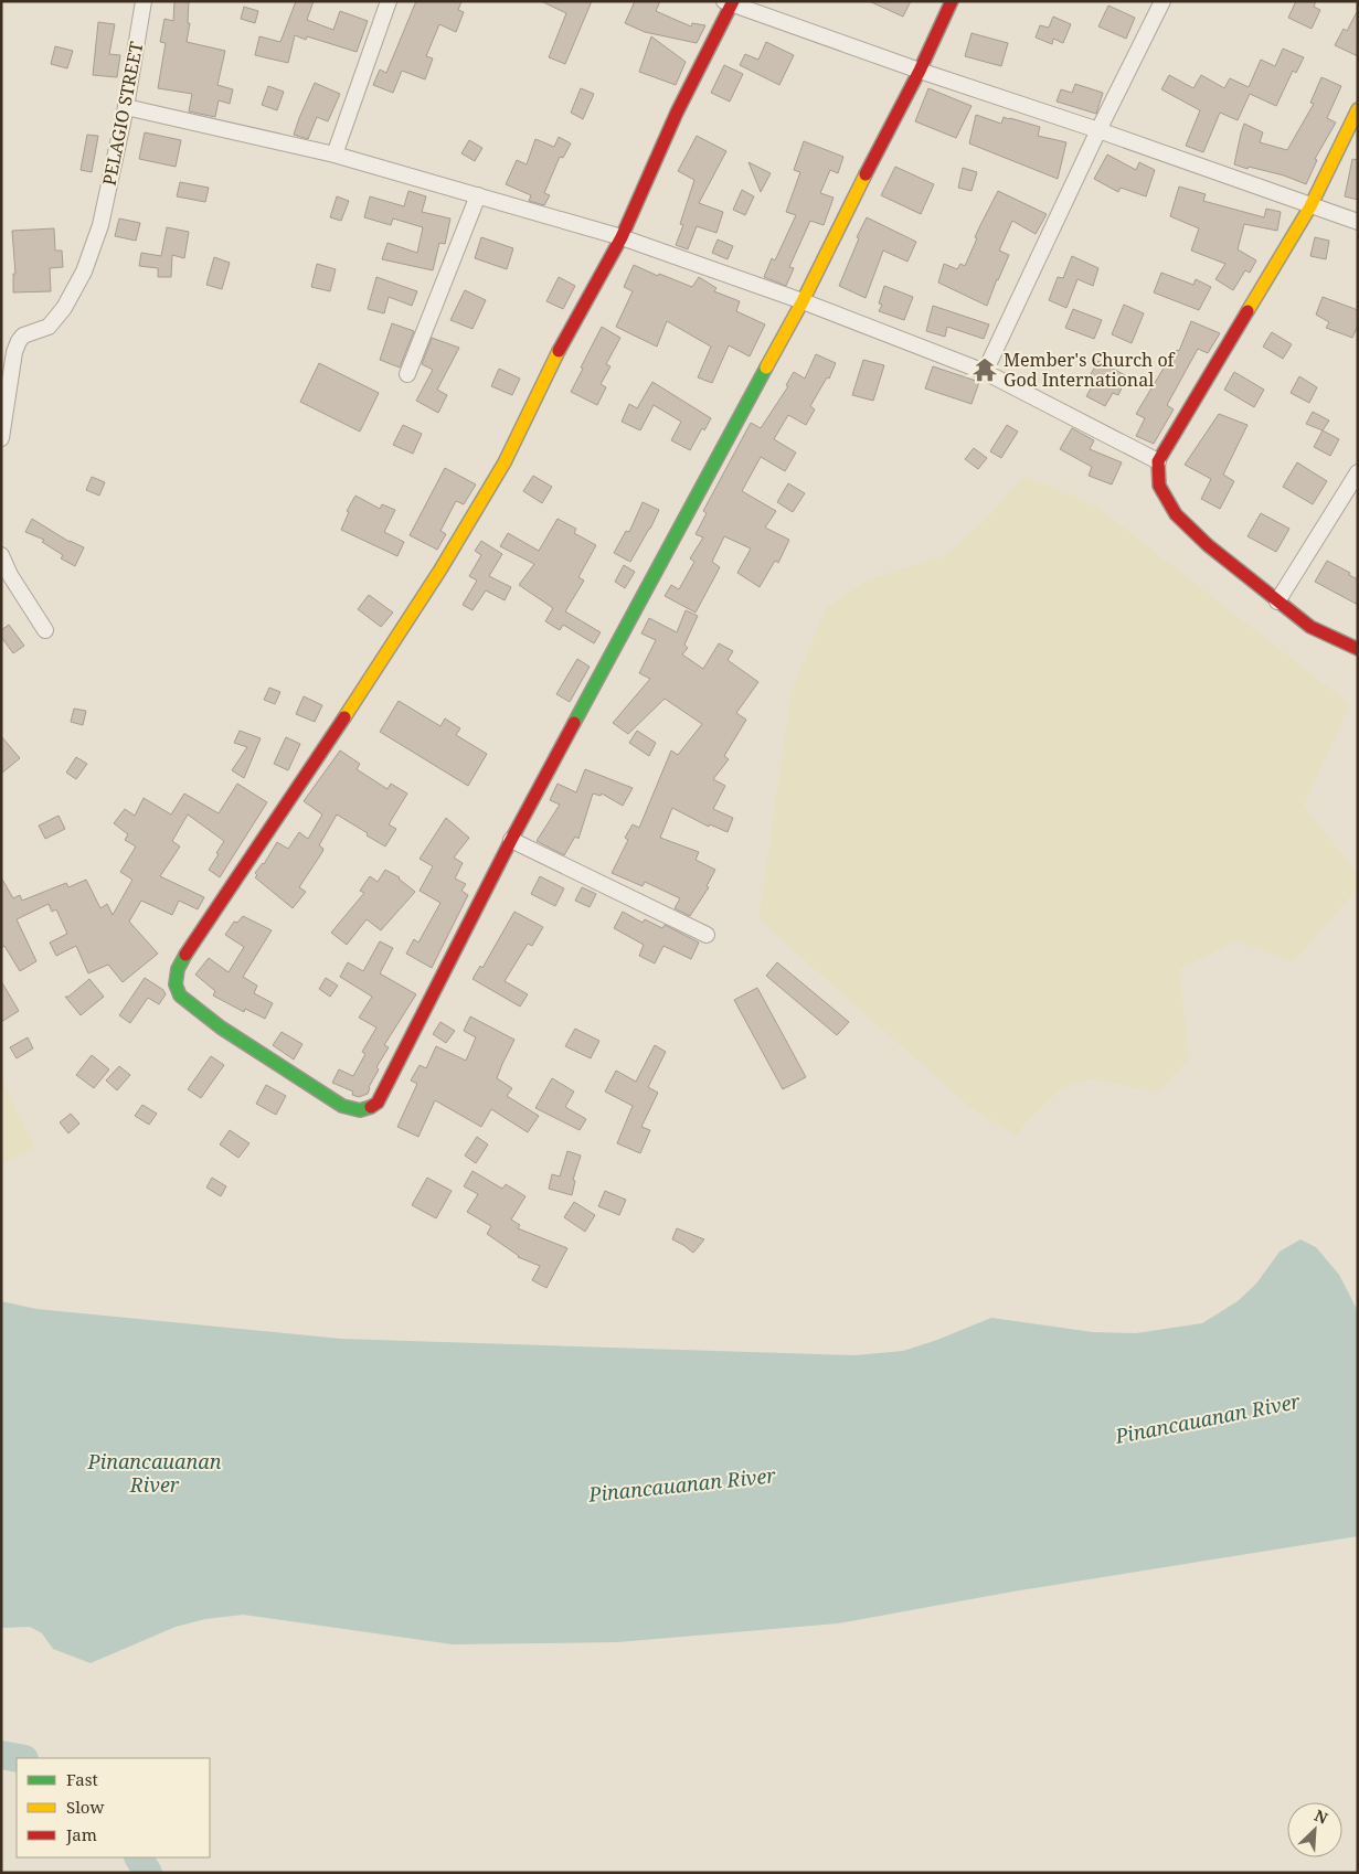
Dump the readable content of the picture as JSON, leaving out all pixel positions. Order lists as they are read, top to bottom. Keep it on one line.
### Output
{"streets":{"street":["PELAGIO STREET"]},"water":["Pinancauanan River"],"places":{"temple":["Member's Church of God International"]},"legend":["Fast","Slow","Jam"],"north":"top right"}
